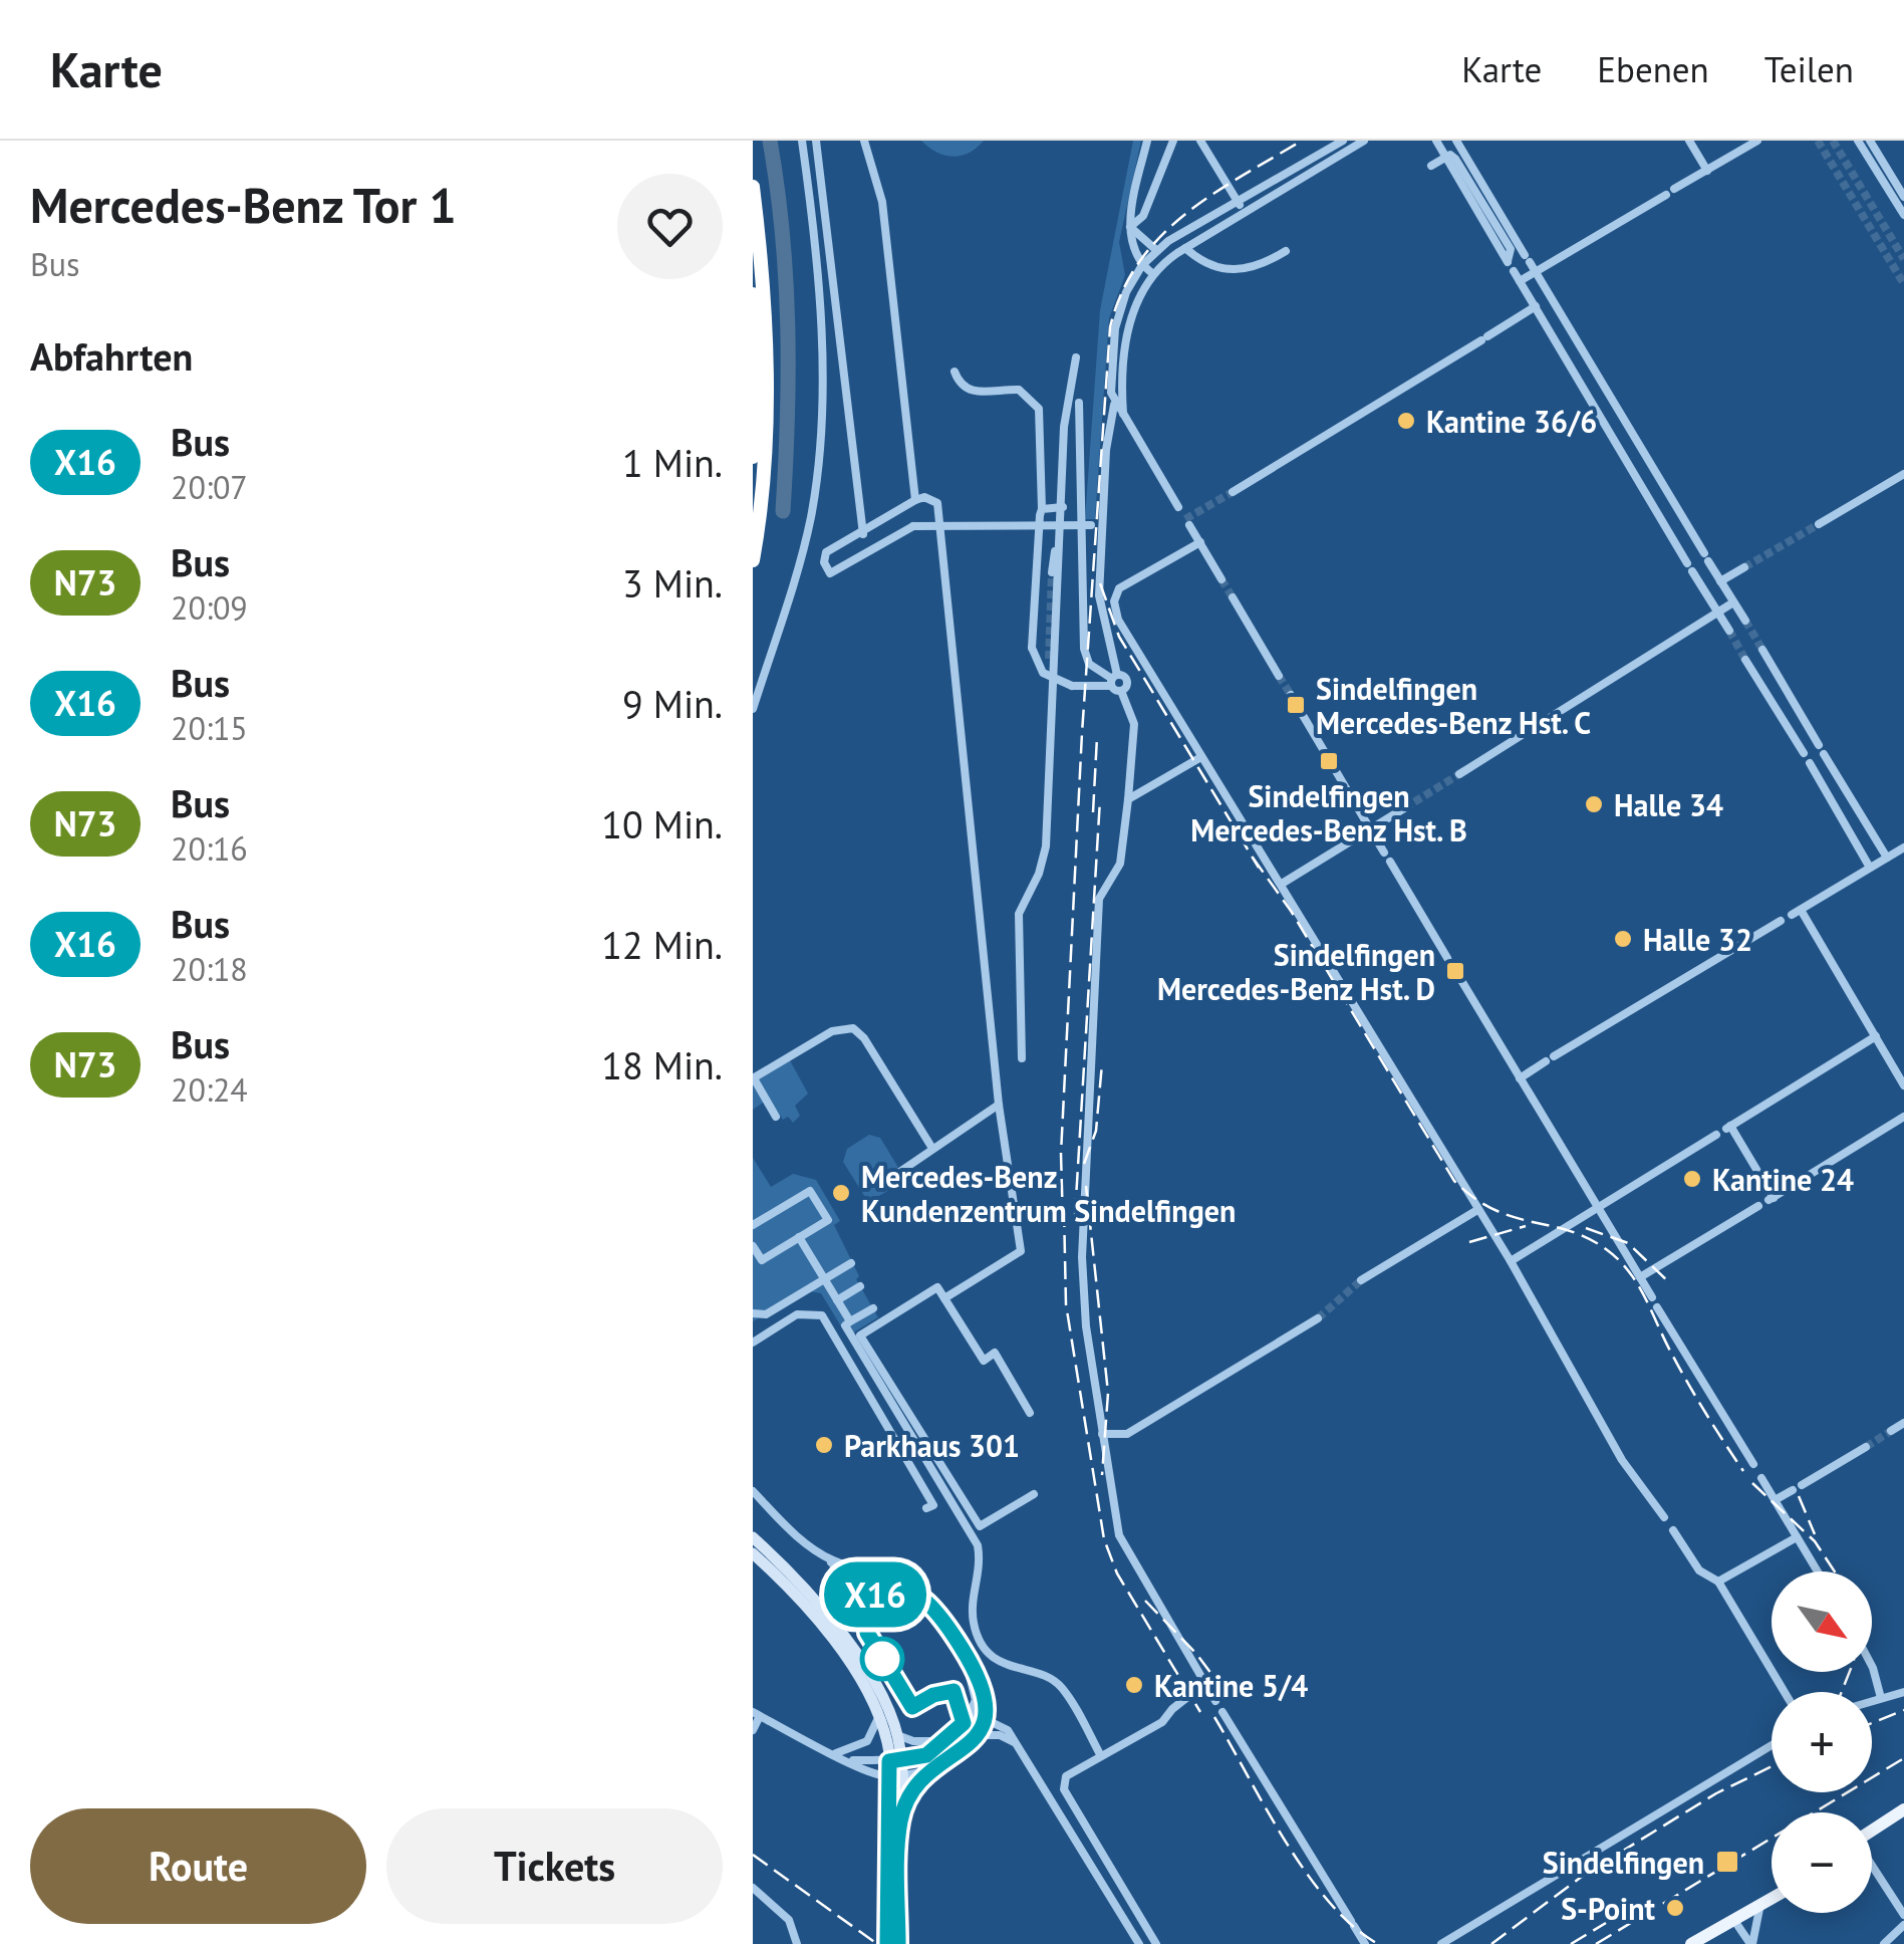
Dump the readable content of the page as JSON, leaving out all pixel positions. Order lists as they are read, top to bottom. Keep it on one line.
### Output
{"places":{"other":["Kantine 36/6","Halle 34","Halle 32","Kantine 24","Mercedes-Benz Kundenzentrum Sindelfingen","Parkhaus 301","Kantine 5/4","S-Point"],"transit":["Sindelfingen Mercedes-Benz Hst. C","Sindelfingen Mercedes-Benz Hst. B","Sindelfingen Mercedes-Benz Hst. D","Sindelfingen"]},"lines":["bus line X16"],"north":"bottom right","page":{"header":"Karte","nav":["Karte","Ebenen","Teilen"],"heading":[["Mercedes-Benz Tor 1","Bus"],"Abfahrten"],"on_map":"X16","list":[{"mark":"X16","name":"Bus","note":"20:07","value":"1 Min."},{"mark":"N73","name":"Bus","note":"20:09","value":"3 Min."},{"mark":"X16","name":"Bus","note":"20:15","value":"9 Min."},{"mark":"N73","name":"Bus","note":"20:16","value":"10 Min."},{"mark":"X16","name":"Bus","note":"20:18","value":"12 Min."},{"mark":"N73","name":"Bus","note":"20:24","value":"18 Min."}],"map_buttons":["+","−"],"buttons":["Route","Tickets"]}}
